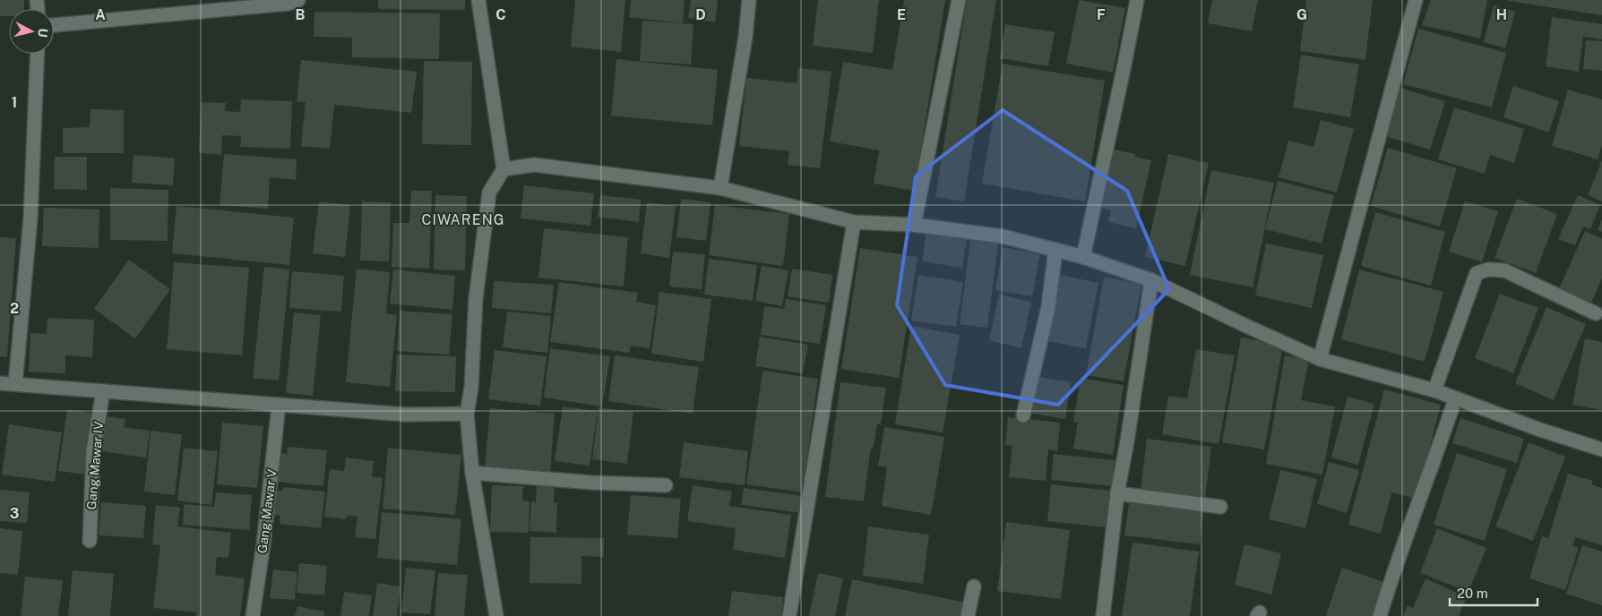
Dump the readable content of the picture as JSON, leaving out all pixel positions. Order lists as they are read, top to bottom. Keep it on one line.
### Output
{"streets":{"street":["Gang Mawar IV","Gang Mawar V"]},"districts":["CIWARENG"],"scale_bar":"20 m","north":"right","grid":{"columns":["A","B","C","D","E","F","G","H"],"rows":["1","2","3"]}}
